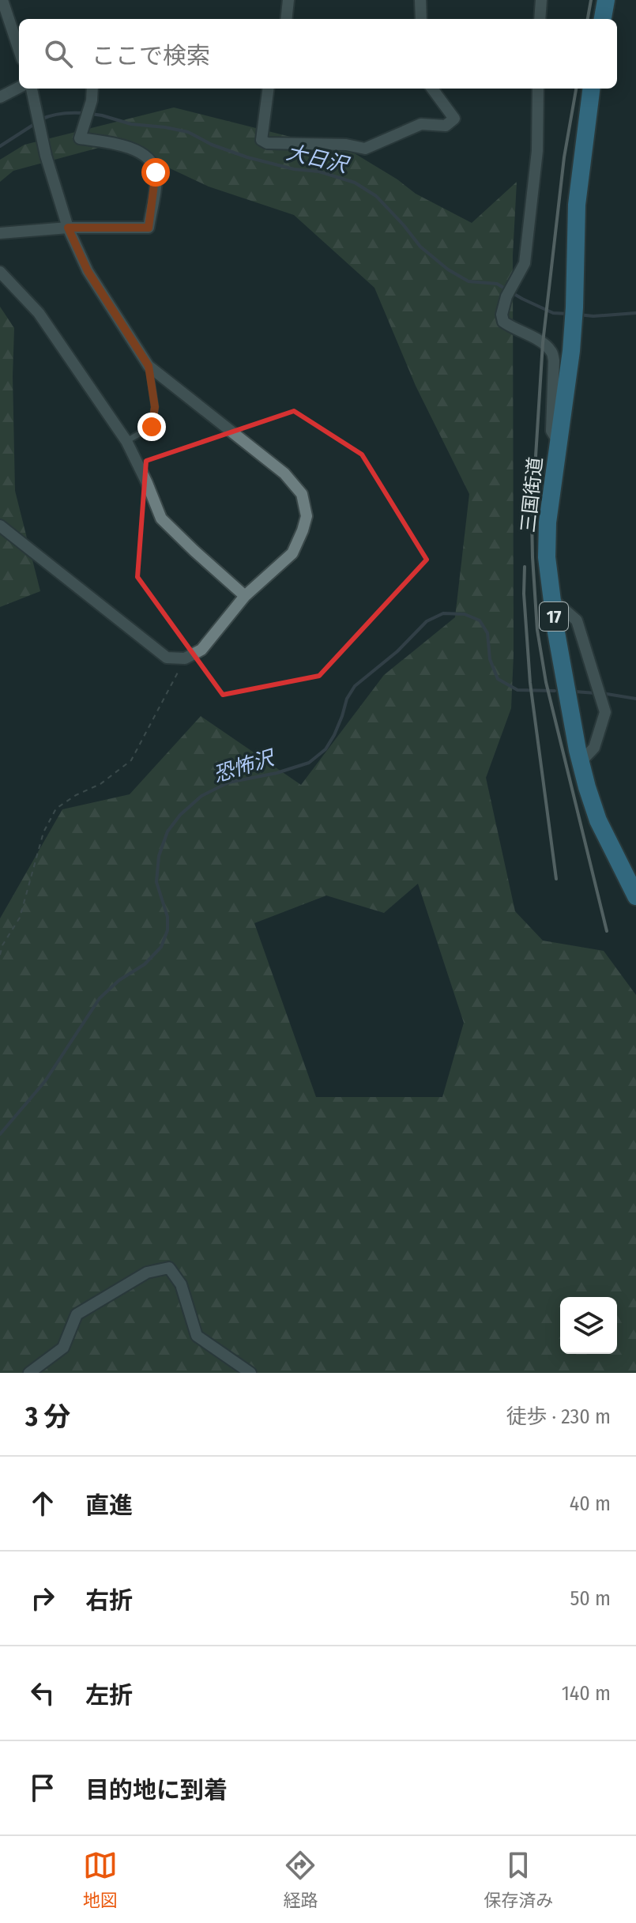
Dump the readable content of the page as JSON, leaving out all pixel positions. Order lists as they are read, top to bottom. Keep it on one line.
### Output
{"streets":{"highway":["三国街道","17"]},"water":["大日沢","恐怖沢"],"page":{"search":"ここで検索","heading":["3 分","徒歩 · 230 m"],"list":[["直進","40 m"],["右折","50 m"],["左折","140 m"],"目的地に到着"],"nav":["地図","経路","保存済み"]}}
